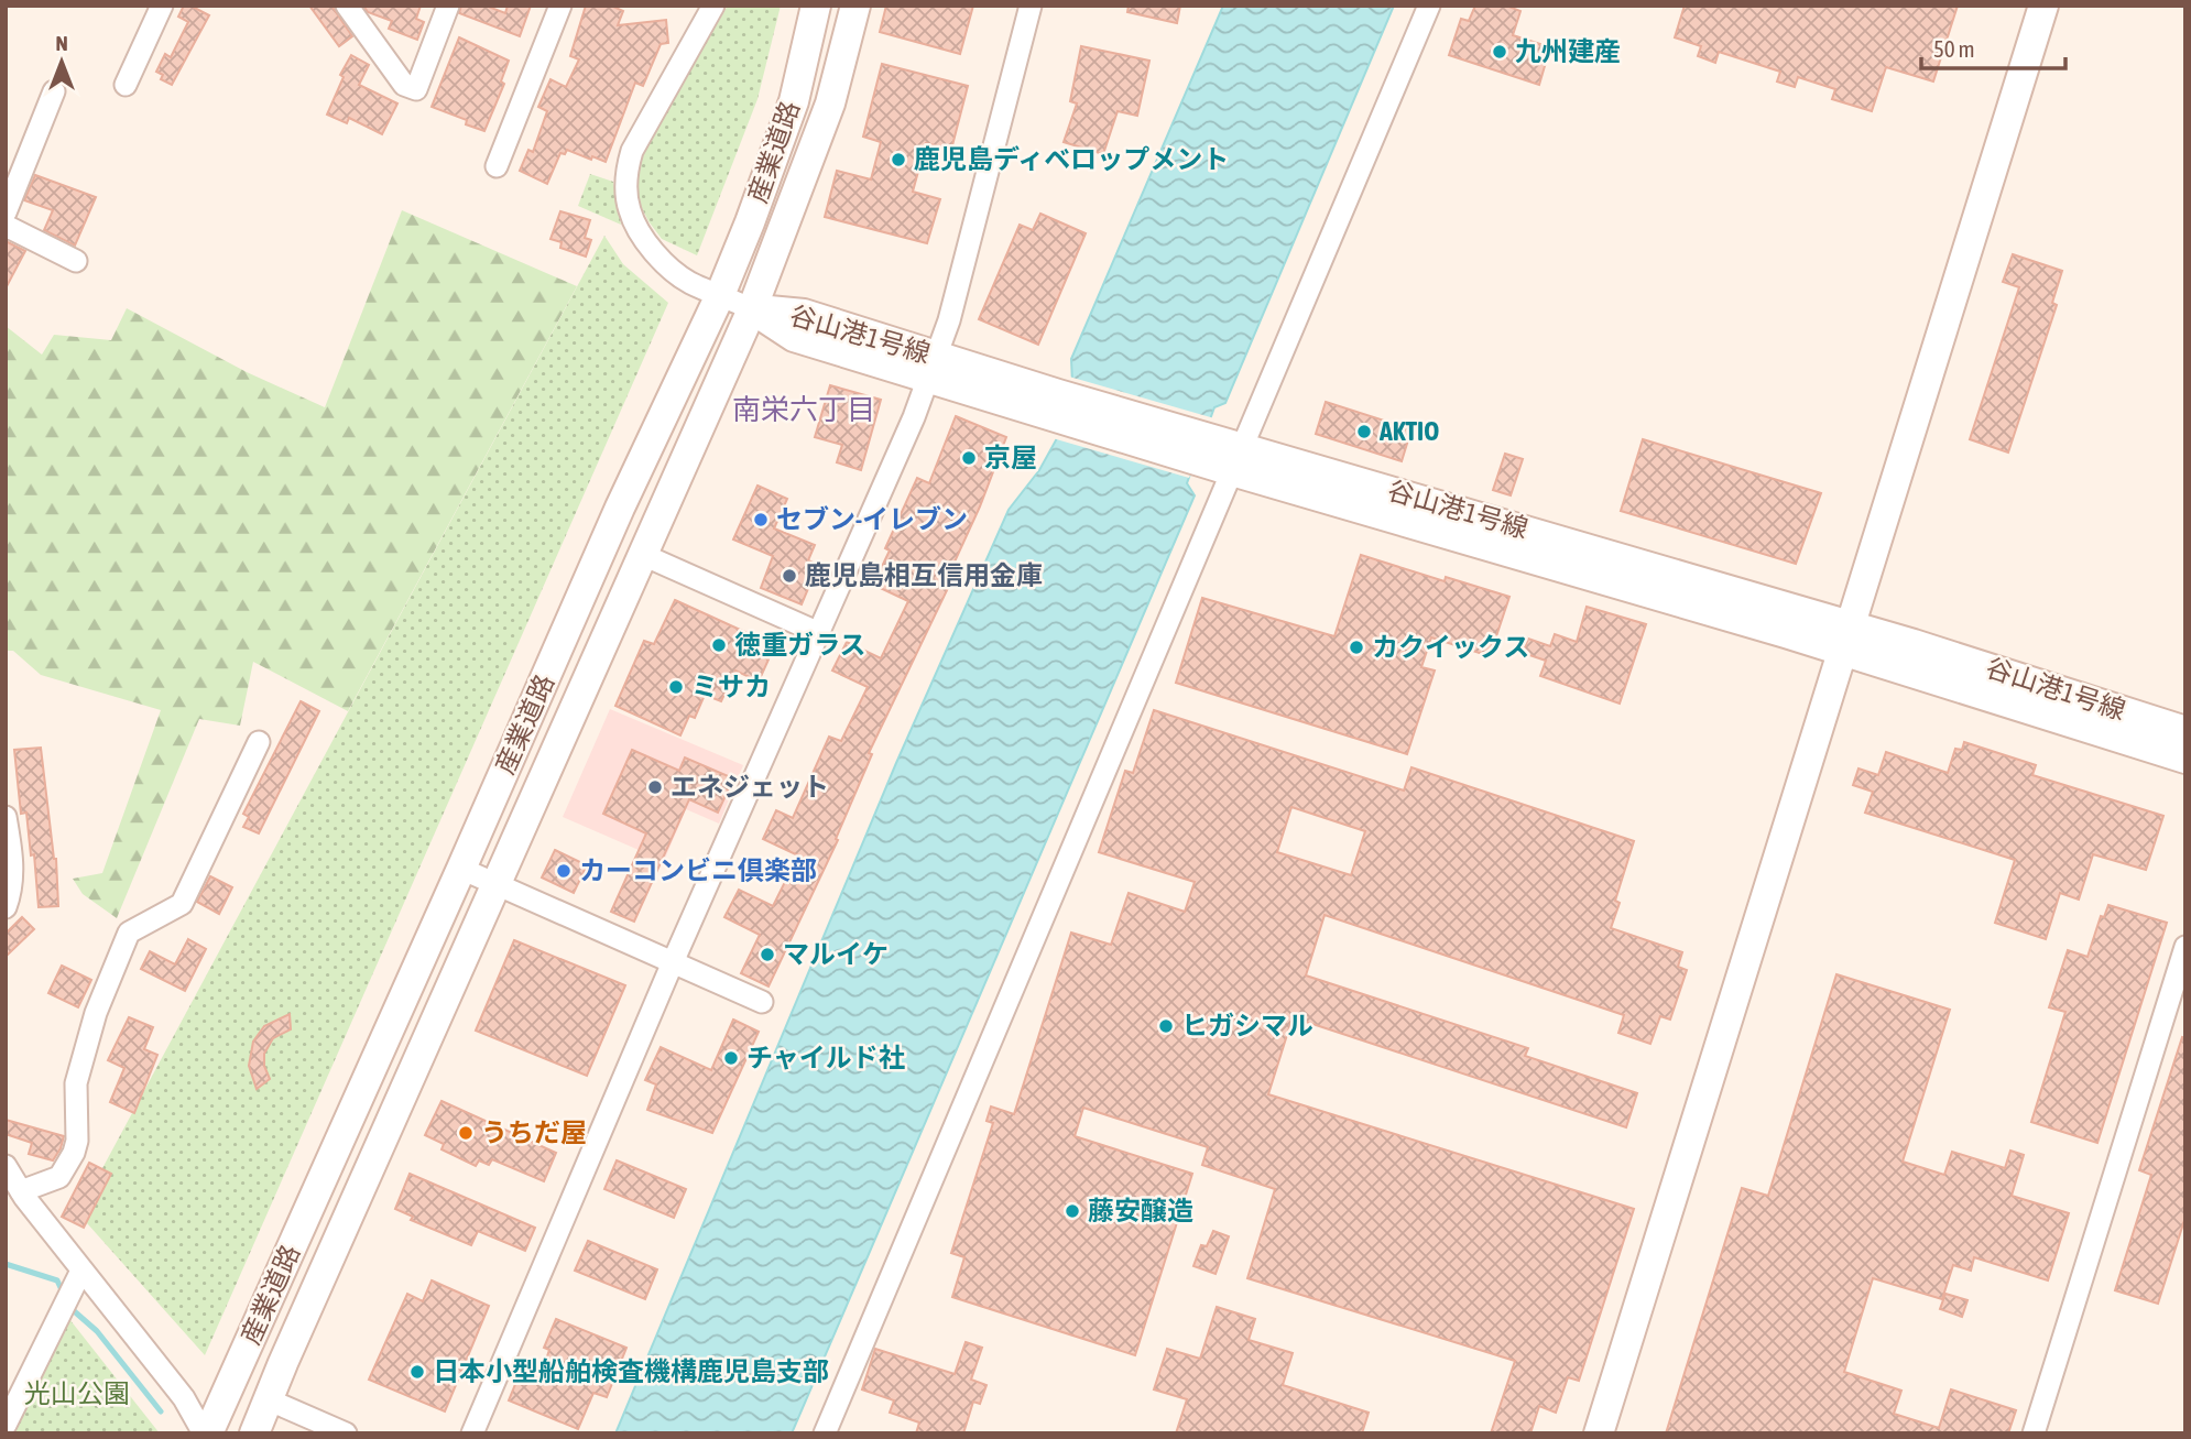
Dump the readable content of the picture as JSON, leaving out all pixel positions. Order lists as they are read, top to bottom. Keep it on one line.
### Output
{"streets":{"street":["産業道路","谷山港1号線"]},"crossings":[["産業道路","谷山港1号線"]],"districts":["南栄六丁目"],"parks":["光山公園"],"places":["九州建産","鹿児島ディベロップメント","AKTIO","京屋","セブン-イレブン","鹿児島相互信用金庫","徳重ガラス","カクイックス","ミサカ","エネジェット","カーコンビニ倶楽部","マルイケ","ヒガシマル","チャイルド社","うちだ屋","藤安醸造","日本小型船舶検査機構鹿児島支部"],"scale_bar":"50 m","north":"top"}
